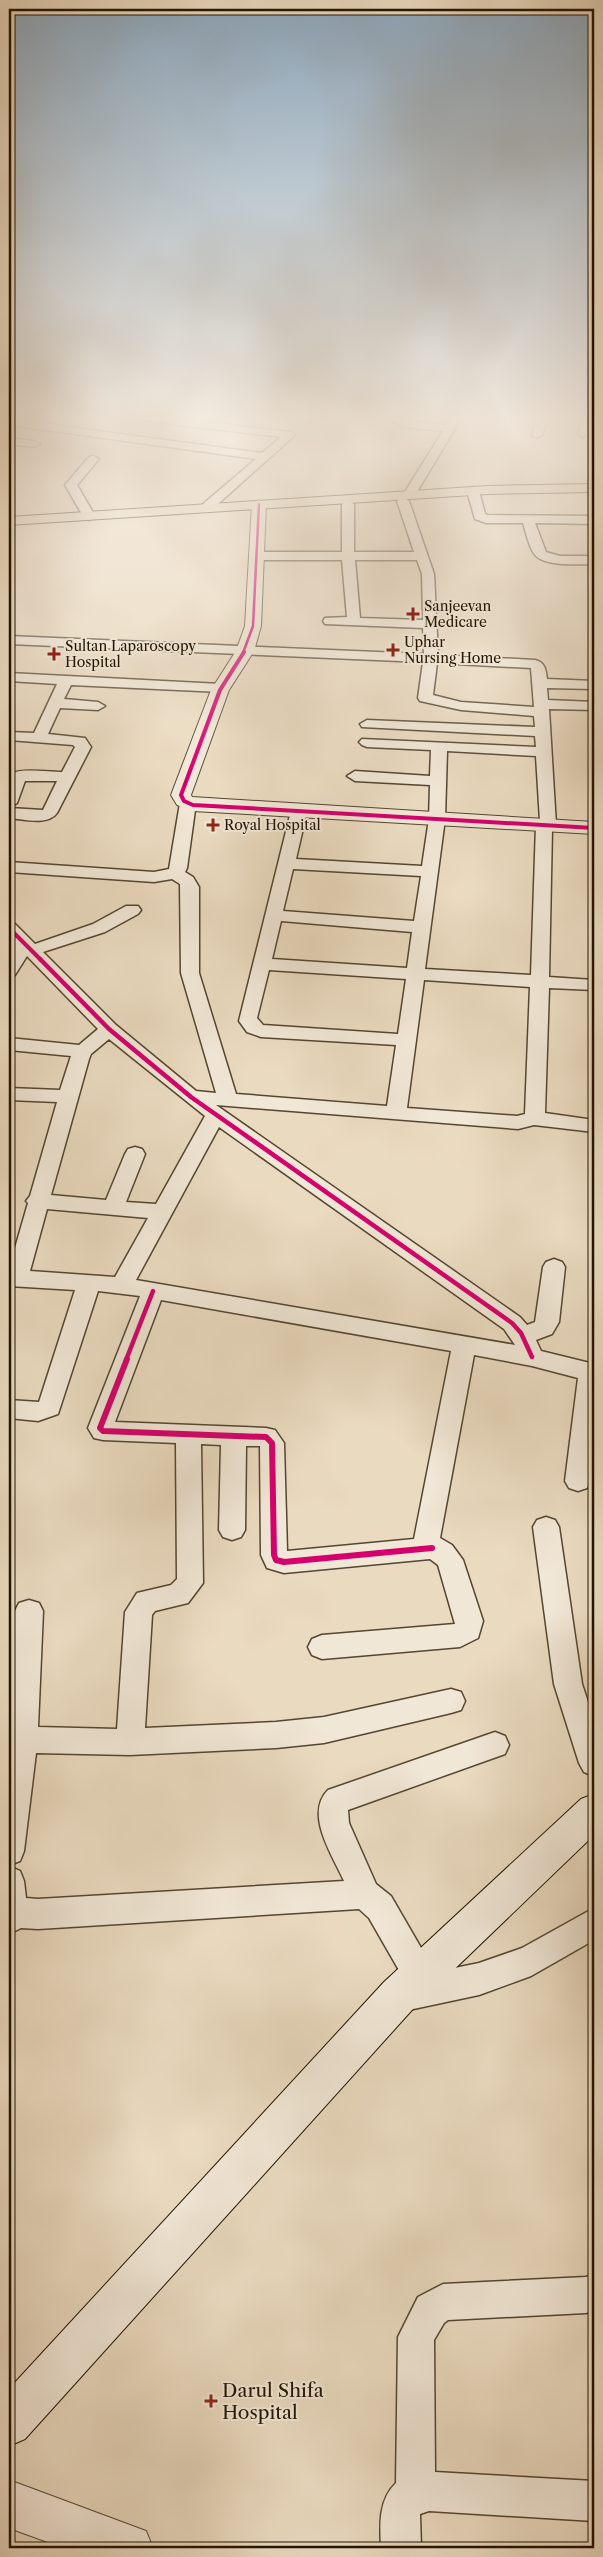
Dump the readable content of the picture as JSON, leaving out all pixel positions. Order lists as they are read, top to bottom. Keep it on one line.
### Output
{"places":{"health":["Sanjeevan Medicare","Uphar Nursing Home","Sultan Laparoscopy Hospital","Royal Hospital","Darul Shifa Hospital"]}}
